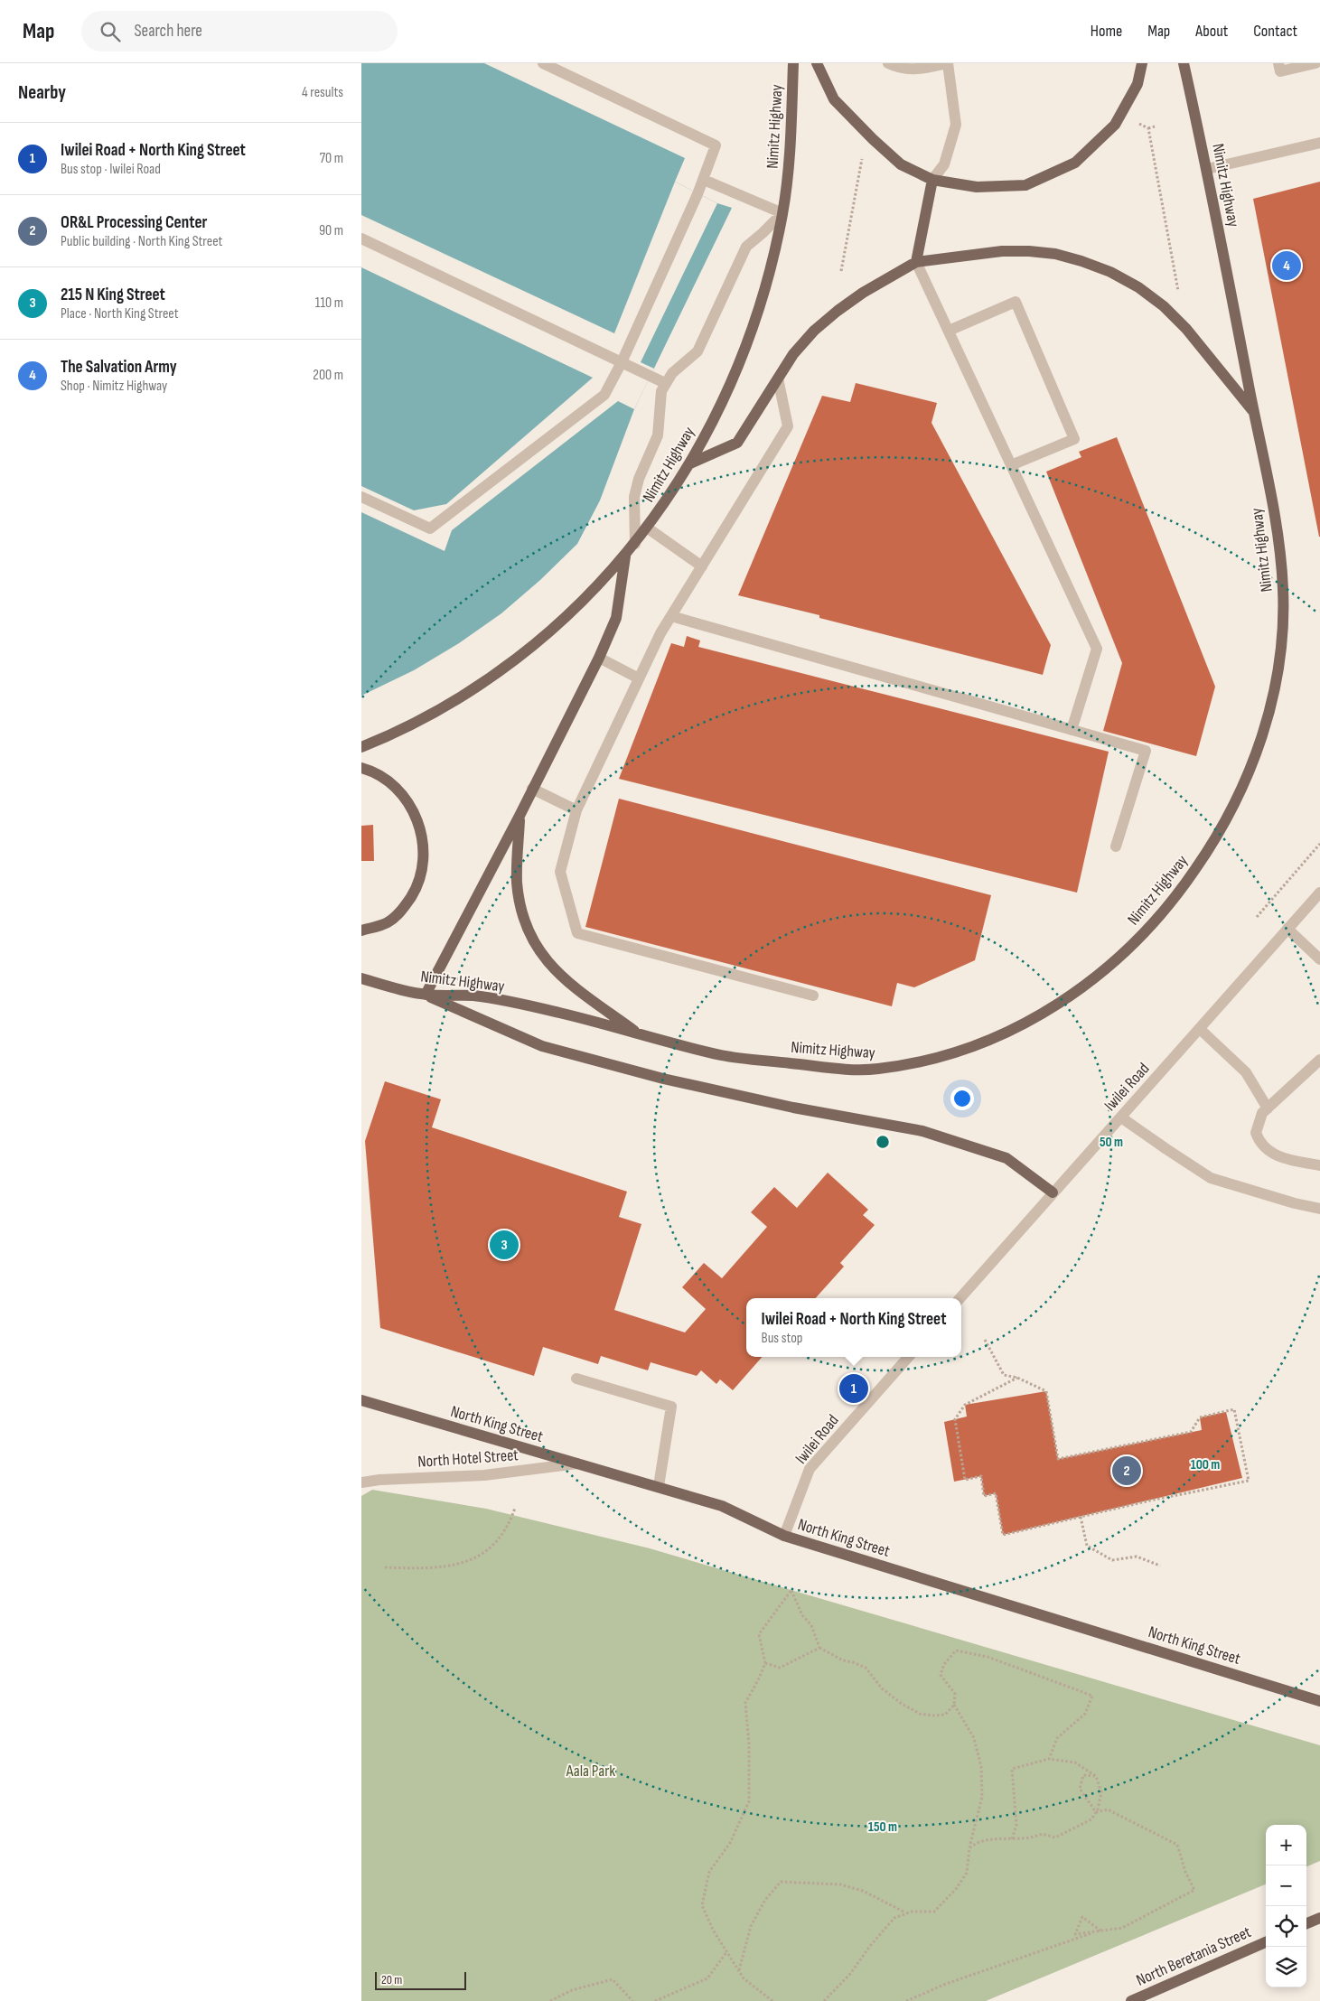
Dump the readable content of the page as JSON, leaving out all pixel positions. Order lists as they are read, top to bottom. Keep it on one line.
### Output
{"streets":{"main road":["Nimitz Highway","North King Street","North Beretania Street"],"street":["Iwilei Road","North Hotel Street"]},"crossings":[["Iwilei Road","North King Street"],["North King Street","North Hotel Street"]],"parks":["Aala Park"],"scale_bar":"20 m","page":{"header":"Map","search":"Search here","nav":["Home","Map","About","Contact"],"heading":["Nearby","4 results"],"list":[{"mark":"1","name":"Iwilei Road + North King Street","note":"Bus stop · Iwilei Road","value":"70 m"},{"mark":"2","name":"OR&L Processing Center","note":"Public building · North King Street","value":"90 m"},{"mark":"3","name":"215 N King Street","note":"Place · North King Street","value":"110 m"},{"mark":"4","name":"The Salvation Army","note":"Shop · Nimitz Highway","value":"200 m"}],"pins":["4","3","1","2"],"popup":["Iwilei Road + North King Street","Bus stop"],"map_buttons":["+","−"],"scale":"20 m"},"rings":["50 m","100 m","150 m"]}
